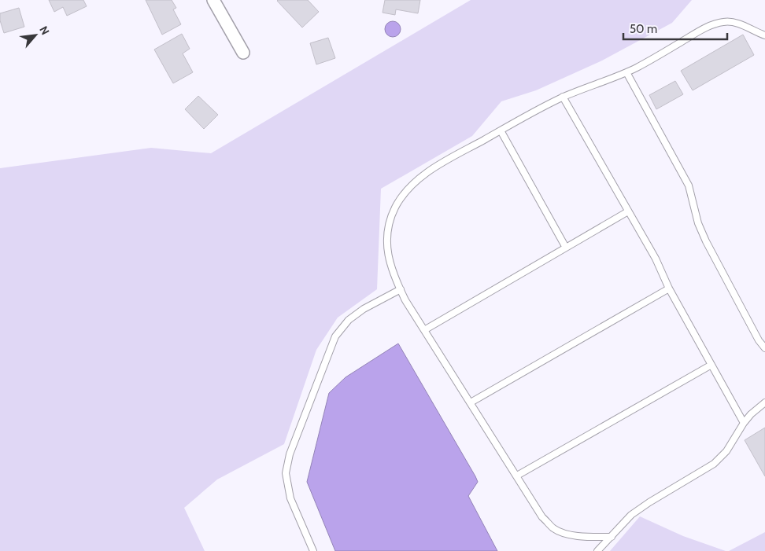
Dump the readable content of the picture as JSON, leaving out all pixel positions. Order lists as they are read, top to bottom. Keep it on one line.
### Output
{"scale_bar":"50 m","north":"top right"}
